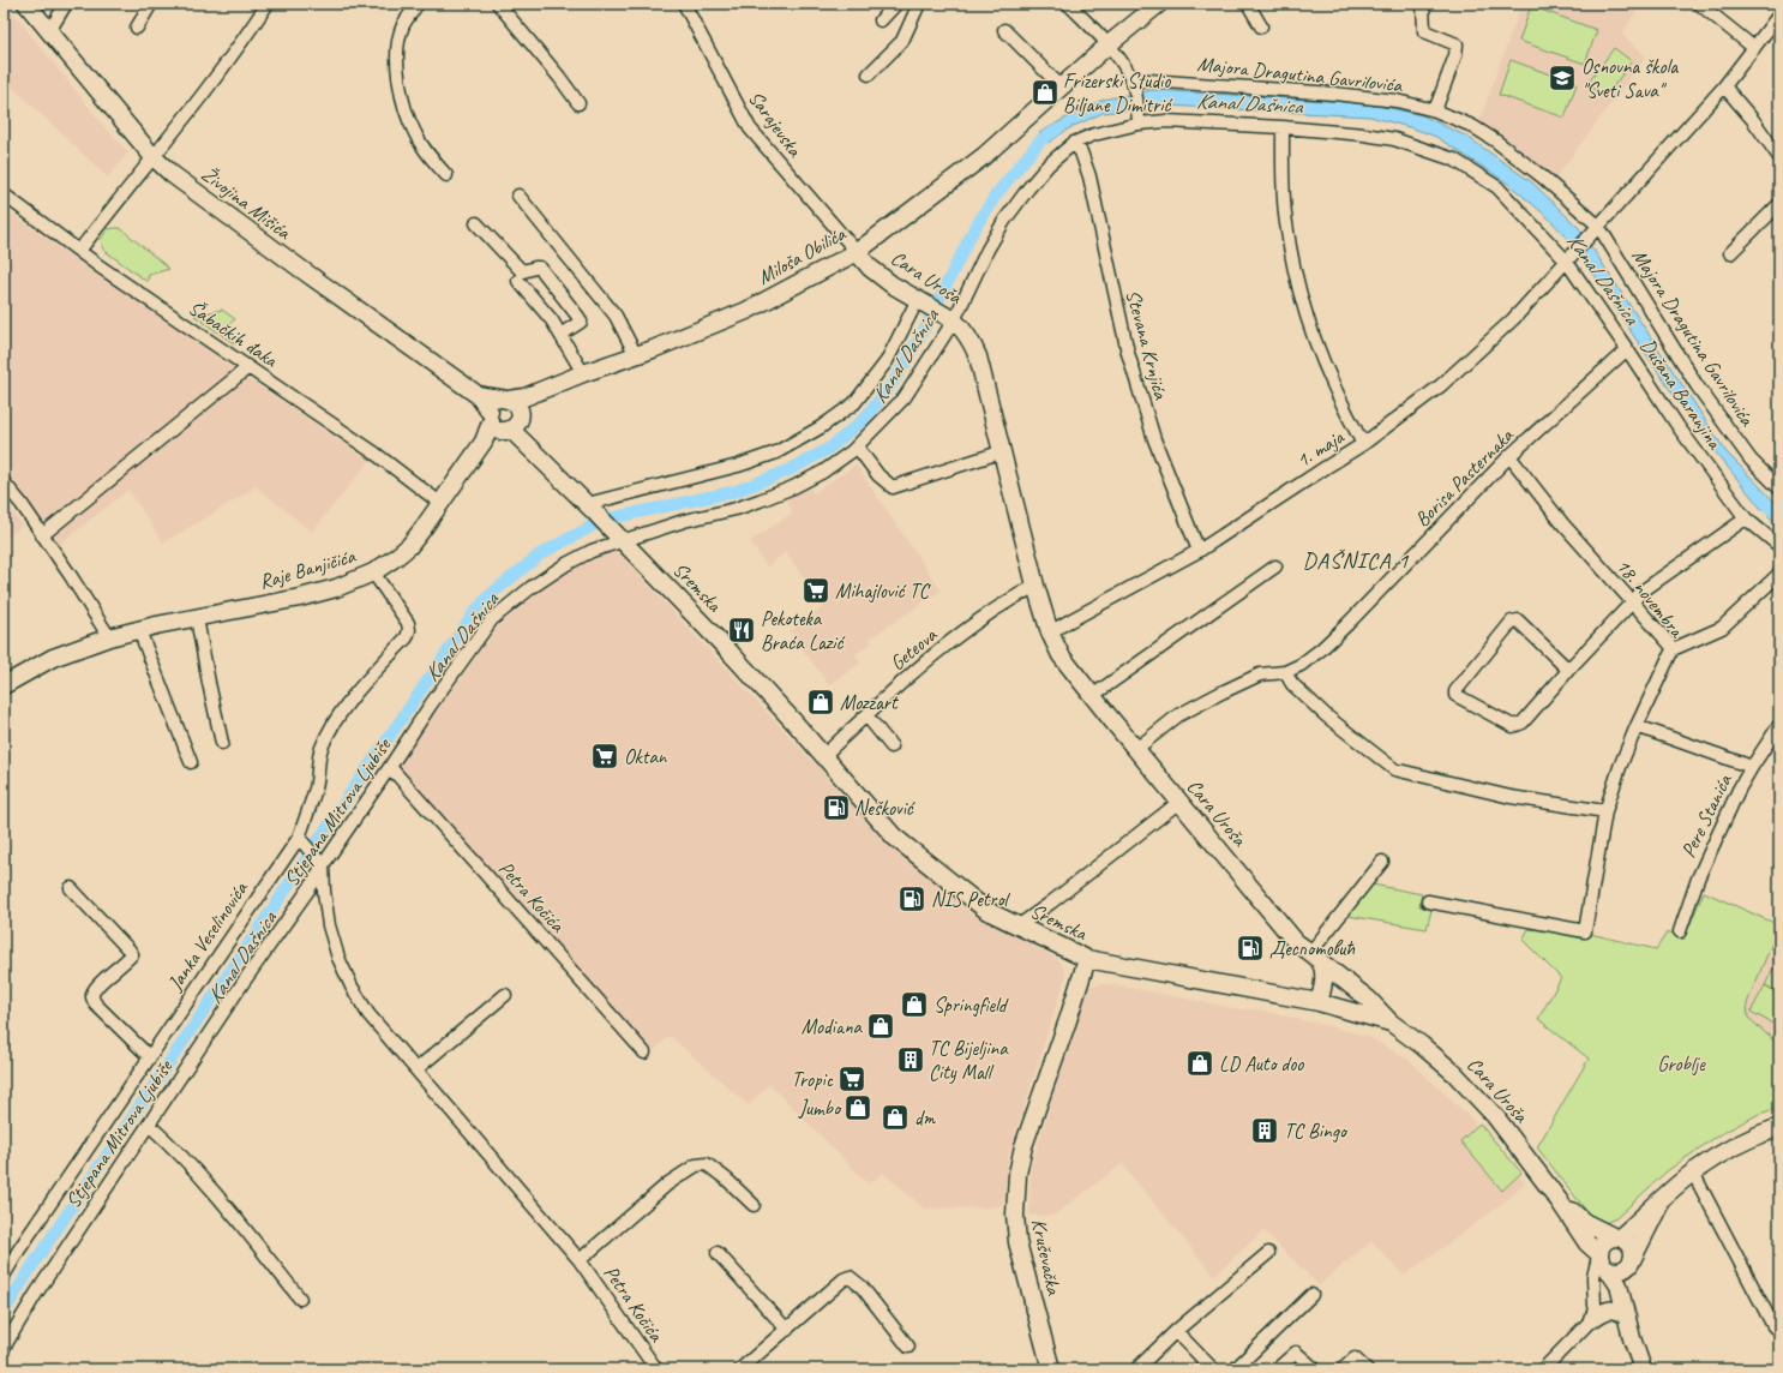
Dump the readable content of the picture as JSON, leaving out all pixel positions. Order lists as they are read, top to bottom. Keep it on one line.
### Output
{"streets":{"main road":["Živojina Mišića","Miloša Obilića","Cara Uroša","Raje Banjičića","Sremska","Kruševačka"],"street":["Majora Dragutina Gavrilovića","Sarajevska","Šabačkih đaka","Stevana Krnjića","Dušana Baranjina","1. maja","Borisa Pasternaka","18. novembra","Geteova","Stjepana Mitrova Ljubiše","Pere Stanića","Petra Kočića","Janka Veselinovića"]},"crossings":[["Majora Dragutina Gavrilovića","1. maja"],["Sarajevska","Miloša Obilića"],["Sarajevska","Cara Uroša"],["Miloša Obilića","Cara Uroša"],["Cara Uroša","Dušana Baranjina"],["Cara Uroša","1. maja"],["Cara Uroša","Borisa Pasternaka"],["Cara Uroša","Sremska"],["Cara Uroša","Geteova"],["Šabačkih đaka","Raje Banjičića"],["Stevana Krnjića","Dušana Baranjina"],["Stevana Krnjića","1. maja"],["Dušana Baranjina","1. maja"],["Dušana Baranjina","Borisa Pasternaka"],["Dušana Baranjina","Stjepana Mitrova Ljubiše"],["Borisa Pasternaka","18. novembra"],["Raje Banjičića","Sremska"],["Sremska","Geteova"],["Sremska","Stjepana Mitrova Ljubiše"],["Sremska","Kruševačka"],["Stjepana Mitrova Ljubiše","Petra Kočića"]],"districts":["DAŠNICA 1"],"water":["Kanal Dašnica"],"parks":["Groblje"],"places":{"school or university":["Osnovna škola \"Sveti Sava\""],"shop":["Frizerski Studio Biljane Dimitrić","Mozzart","Springfield","Modiana","LD Auto doo","Jumbo","dm"],"supermarket":["Mihajlović TC","Oktan","Tropic"],"restaurant":["Pekoteka Braća Lazić"],"fuel station":["Nešković","NIS Petrol","Деспотовић"],"building":["TC Bijeljina City Mall","TC Bingo"]}}
